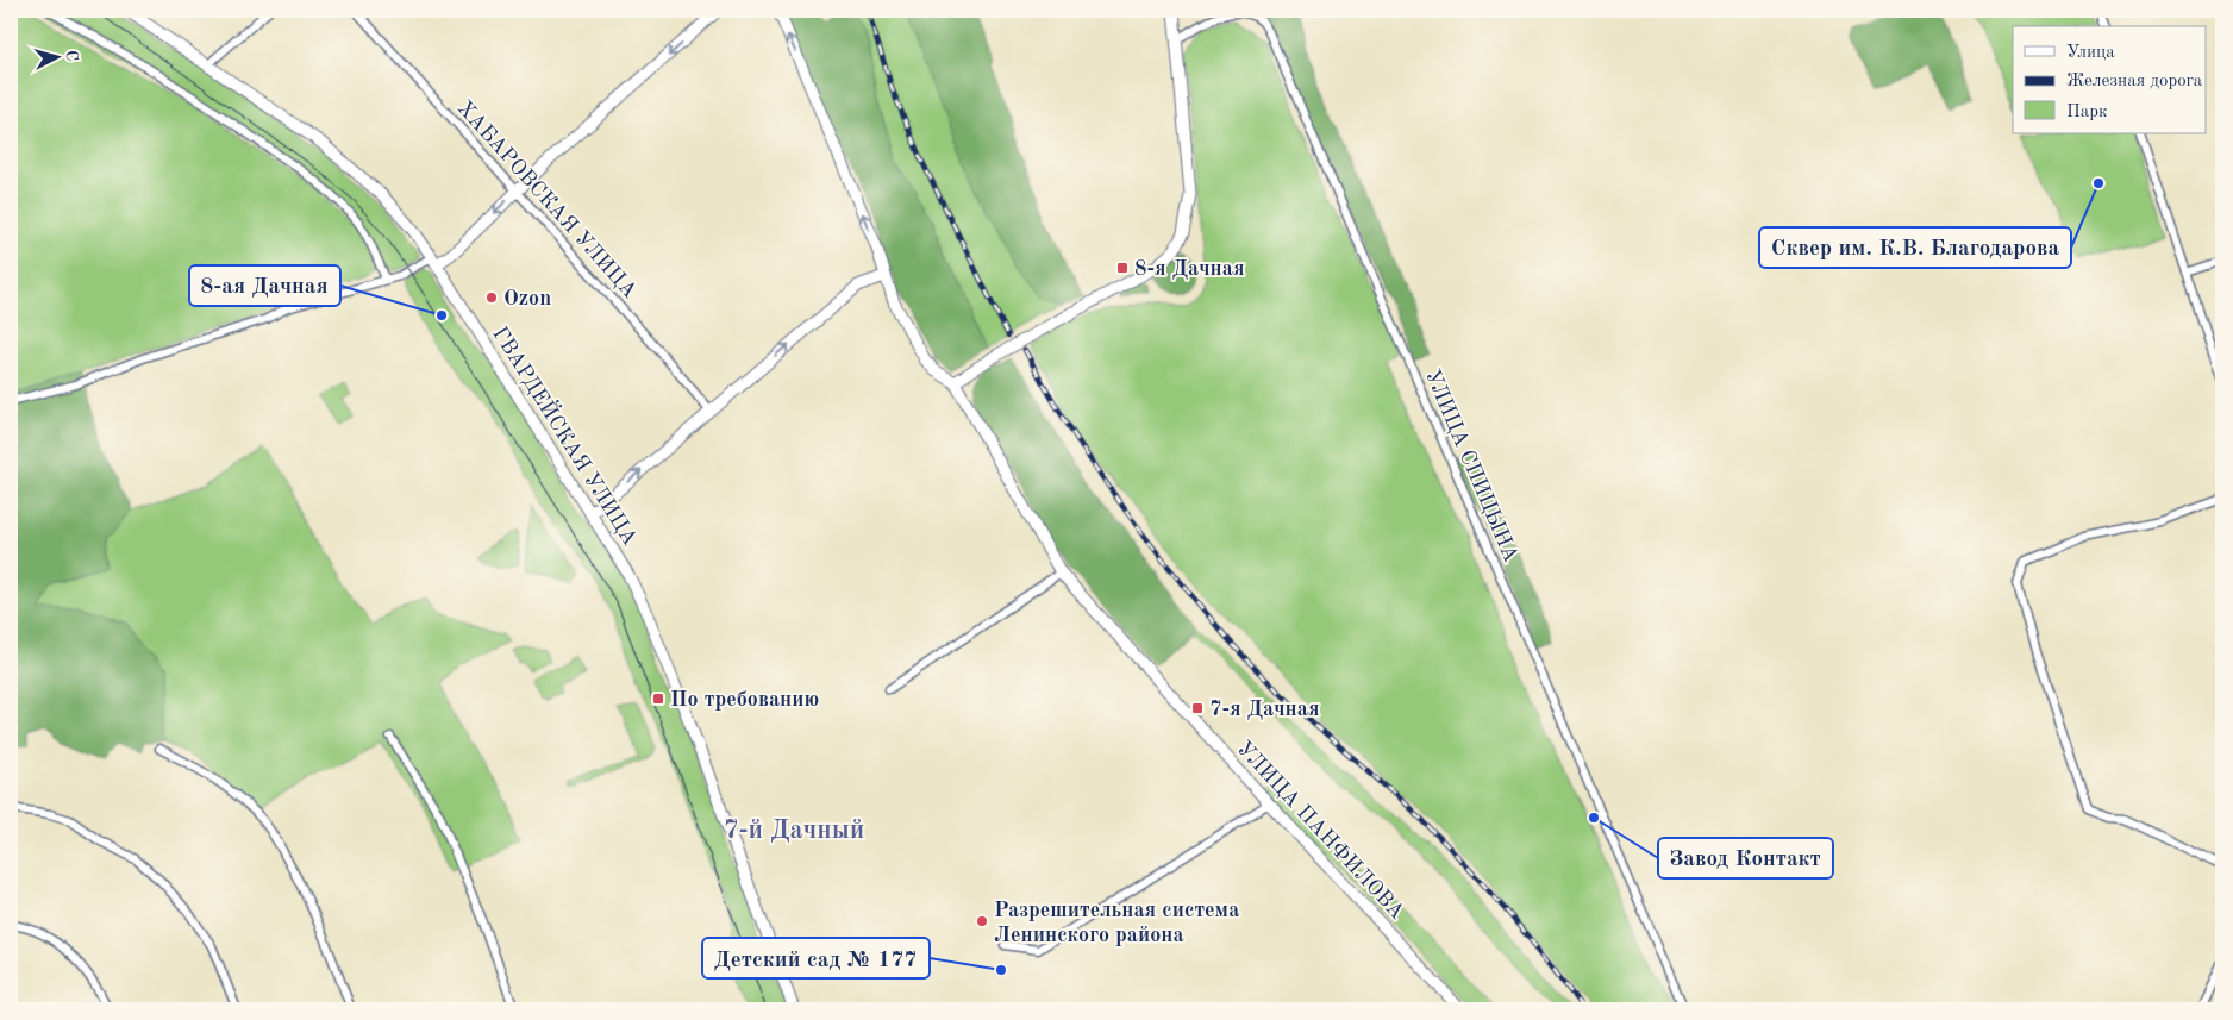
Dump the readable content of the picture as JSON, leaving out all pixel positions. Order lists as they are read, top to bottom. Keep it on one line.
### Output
{"streets":{"main road":["ГВАРДЕЙСКАЯ УЛИЦА","УЛИЦА ПАНФИЛОВА"],"street":["ХАБАРОВСКАЯ УЛИЦА","УЛИЦА СПИЦЫНА"]},"districts":["7-й Дачный"],"places":{"other":["Сквер им. К.В. Благодарова","Ozon","8-ая Дачная","Завод Контакт","Разрешительная система Ленинского района","Детский сад № 177"],"transit":["8-я Дачная","По требованию","7-я Дачная"]},"legend":["Улица","Железная дорога","Парк"],"north":"right"}
